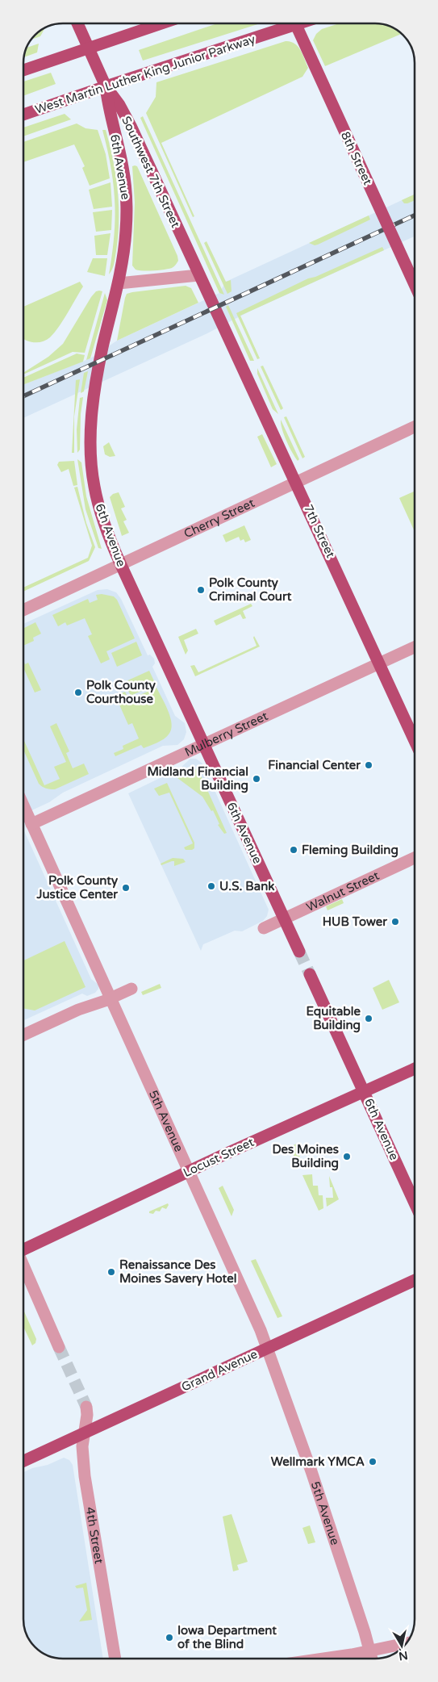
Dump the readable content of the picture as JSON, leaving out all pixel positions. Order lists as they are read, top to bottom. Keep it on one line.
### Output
{"streets":{"main road":["West Martin Luther King Junior Parkway","8th Street","6th Avenue","Southwest 7th Street","7th Street","Locust Street","Grand Avenue"],"street":["Cherry Street","Mulberry Street","Walnut Street","5th Avenue","4th Street"]},"crossings":[["West Martin Luther King Junior Parkway","6th Avenue"],["West Martin Luther King Junior Parkway","Southwest 7th Street"],["6th Avenue","Southwest 7th Street"],["6th Avenue","Cherry Street"],["6th Avenue","Mulberry Street"],["6th Avenue","Walnut Street"],["6th Avenue","Locust Street"],["Southwest 7th Street","7th Street"],["Cherry Street","7th Street"],["7th Street","Mulberry Street"],["Mulberry Street","5th Avenue"],["5th Avenue","Locust Street"],["5th Avenue","Grand Avenue"],["Grand Avenue","4th Street"]],"places":["Polk County Criminal Court","Polk County Courthouse","Financial Center","Midland Financial Building","Fleming Building","U.S. Bank","Polk County Justice Center","HUB Tower","Equitable Building","Des Moines Building","Renaissance Des Moines Savery Hotel","Wellmark YMCA","Iowa Department of the Blind"],"north":"bottom"}
